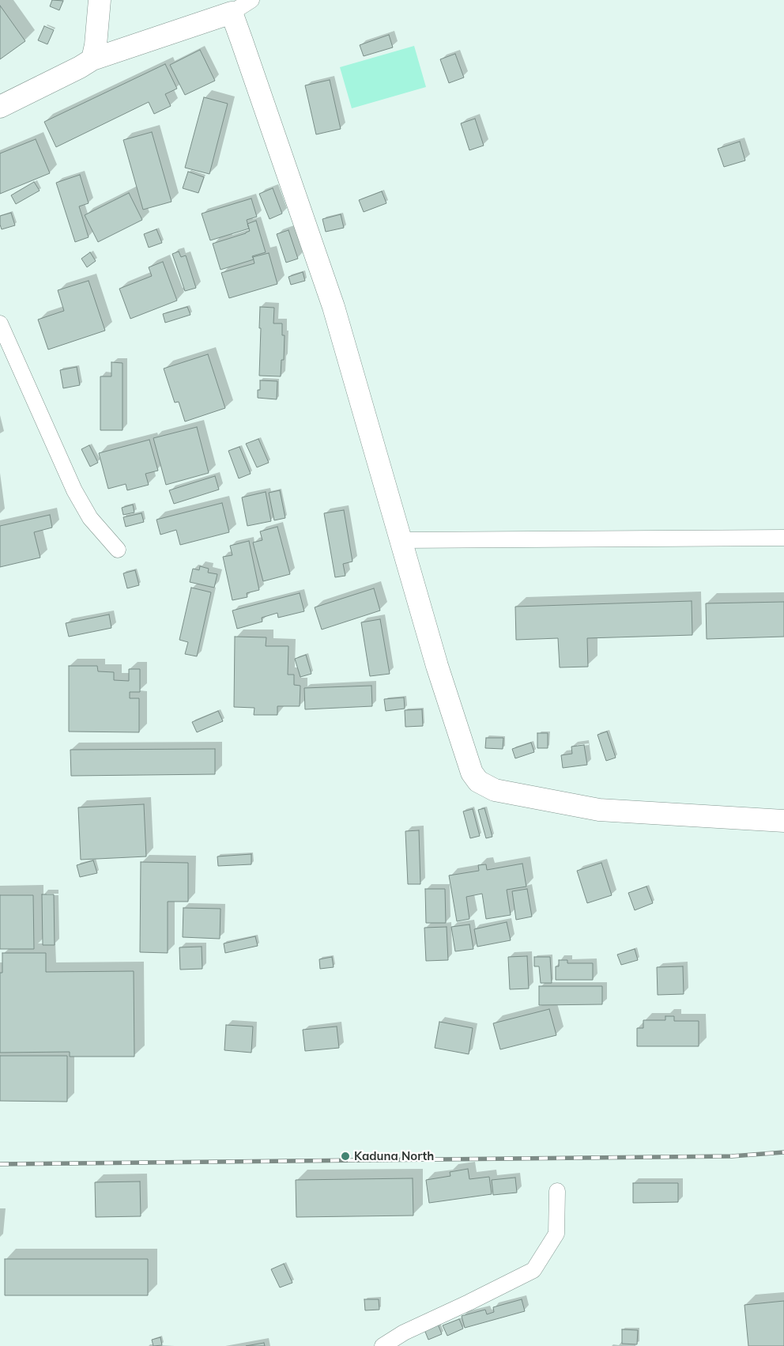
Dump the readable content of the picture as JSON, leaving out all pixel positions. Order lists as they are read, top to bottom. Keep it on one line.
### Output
{"places":["Kaduna North"]}
